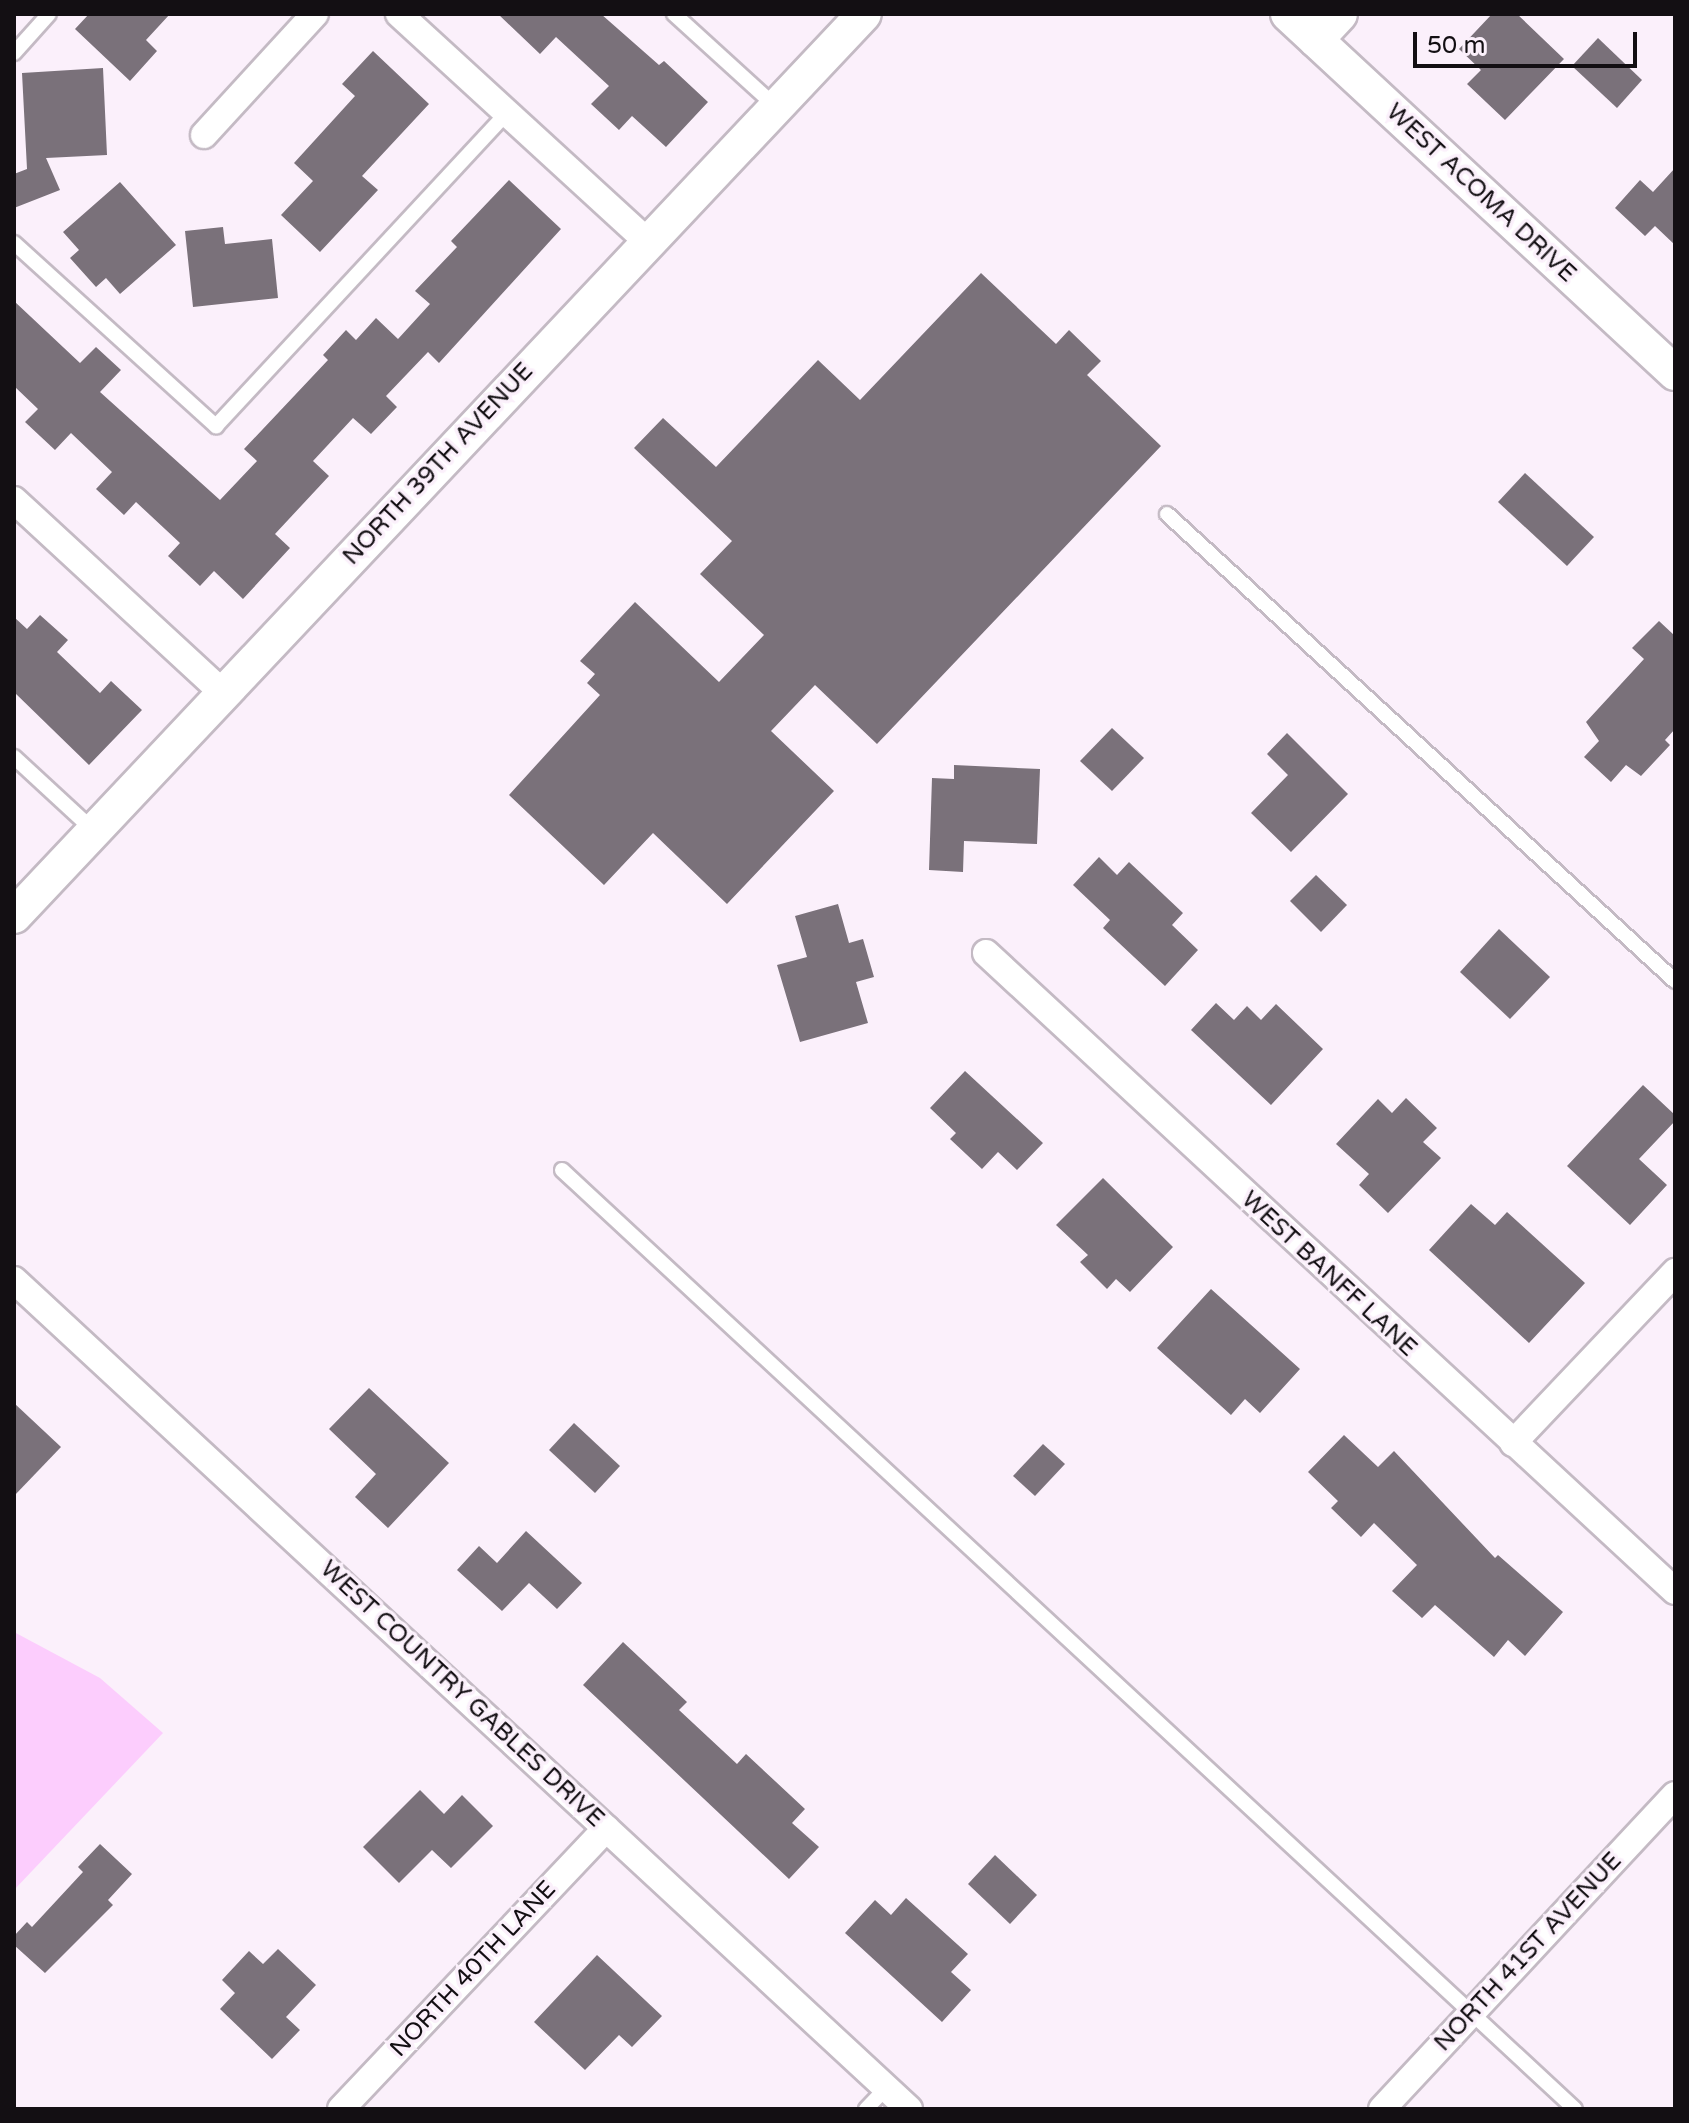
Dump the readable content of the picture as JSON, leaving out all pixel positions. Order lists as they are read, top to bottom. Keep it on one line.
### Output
{"streets":{"street":["WEST ACOMA DRIVE","NORTH 39TH AVENUE","WEST BANFF LANE","WEST COUNTRY GABLES DRIVE","NORTH 41ST AVENUE","NORTH 40TH LANE"]},"crossings":[["WEST COUNTRY GABLES DRIVE","NORTH 40TH LANE"]],"scale_bar":"50 m"}
